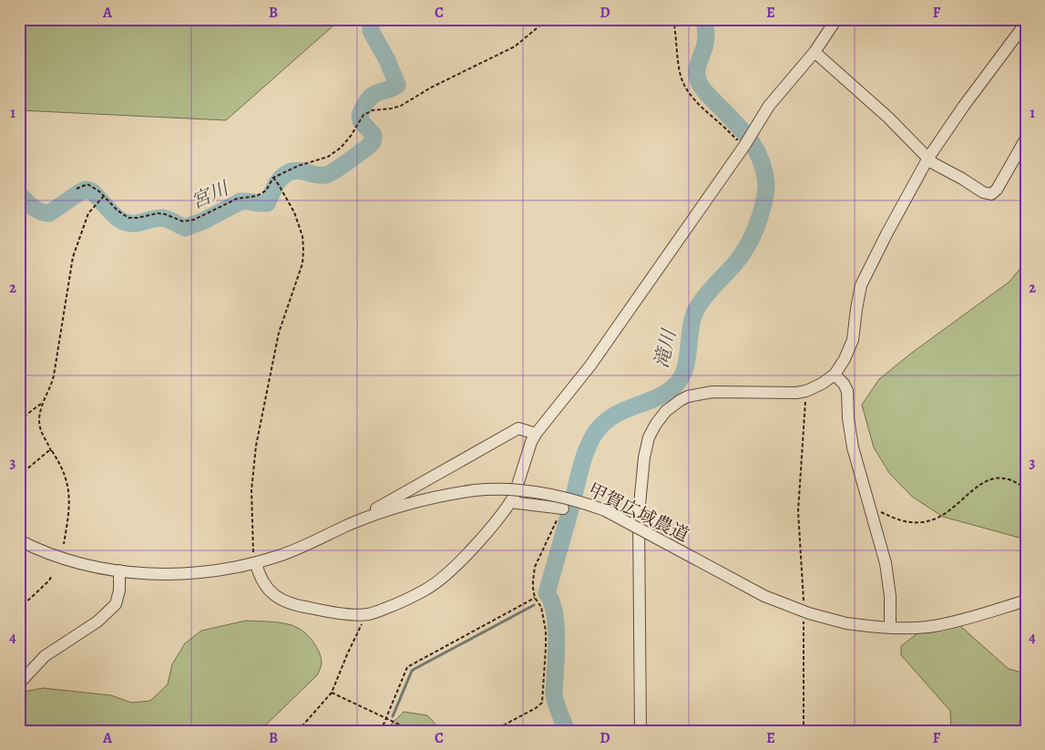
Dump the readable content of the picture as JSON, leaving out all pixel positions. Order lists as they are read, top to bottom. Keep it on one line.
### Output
{"streets":{"street":["甲賀広域農道"]},"water":["宮川","滝川"],"grid":{"columns":["A","B","C","D","E","F"],"rows":["1","2","3","4"]}}
